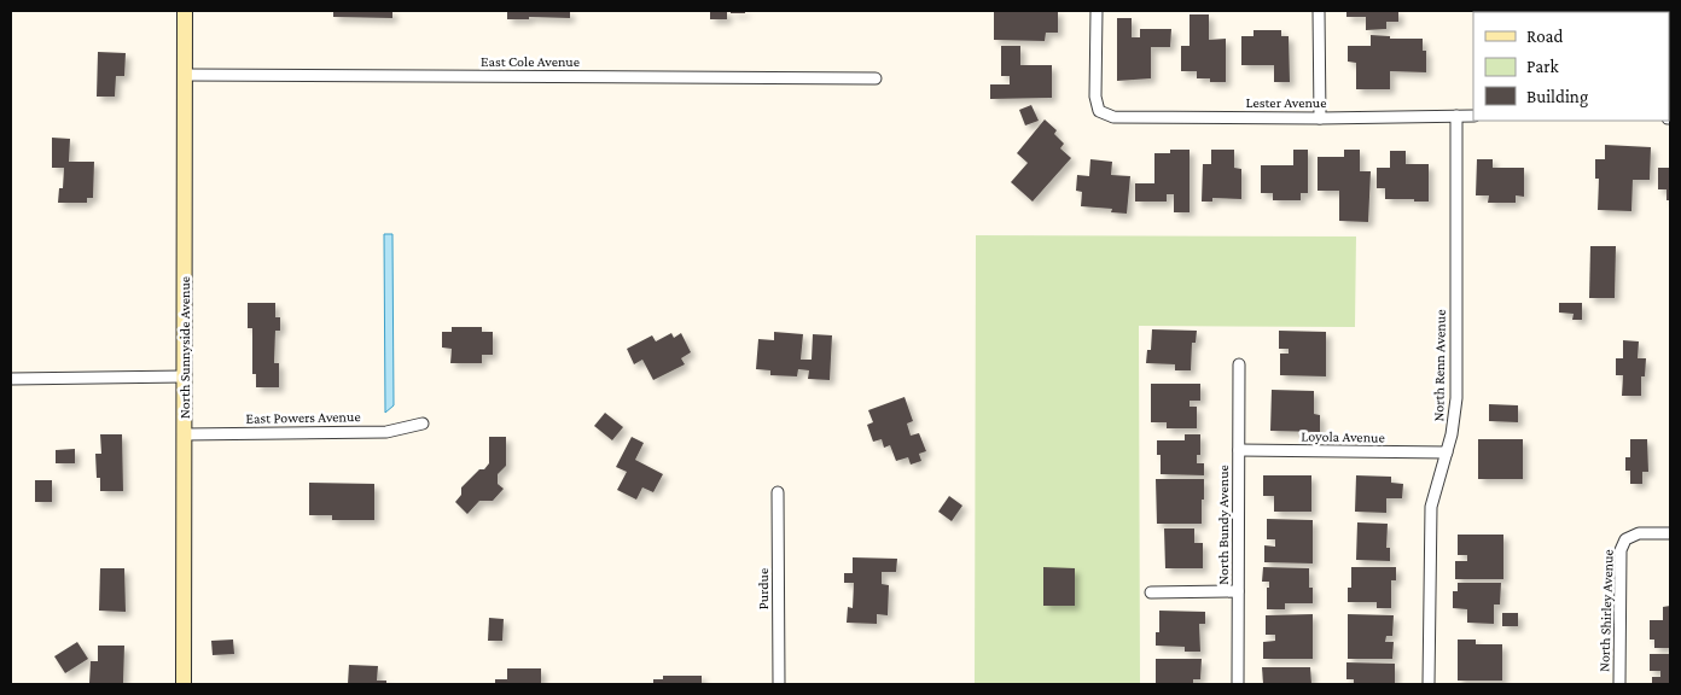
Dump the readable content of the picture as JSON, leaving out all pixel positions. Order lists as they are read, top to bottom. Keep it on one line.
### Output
{"streets":{"main road":["North Sunnyside Avenue"],"street":["East Cole Avenue","Lester Avenue","North Renn Avenue","East Powers Avenue","Loyola Avenue","North Bundy Avenue","Purdue","North Shirley Avenue"]},"crossings":[["East Cole Avenue","North Sunnyside Avenue"],["Lester Avenue","North Renn Avenue"],["North Sunnyside Avenue","East Powers Avenue"],["North Renn Avenue","Loyola Avenue"],["Loyola Avenue","North Bundy Avenue"]],"legend":["Road","Park","Building"]}
